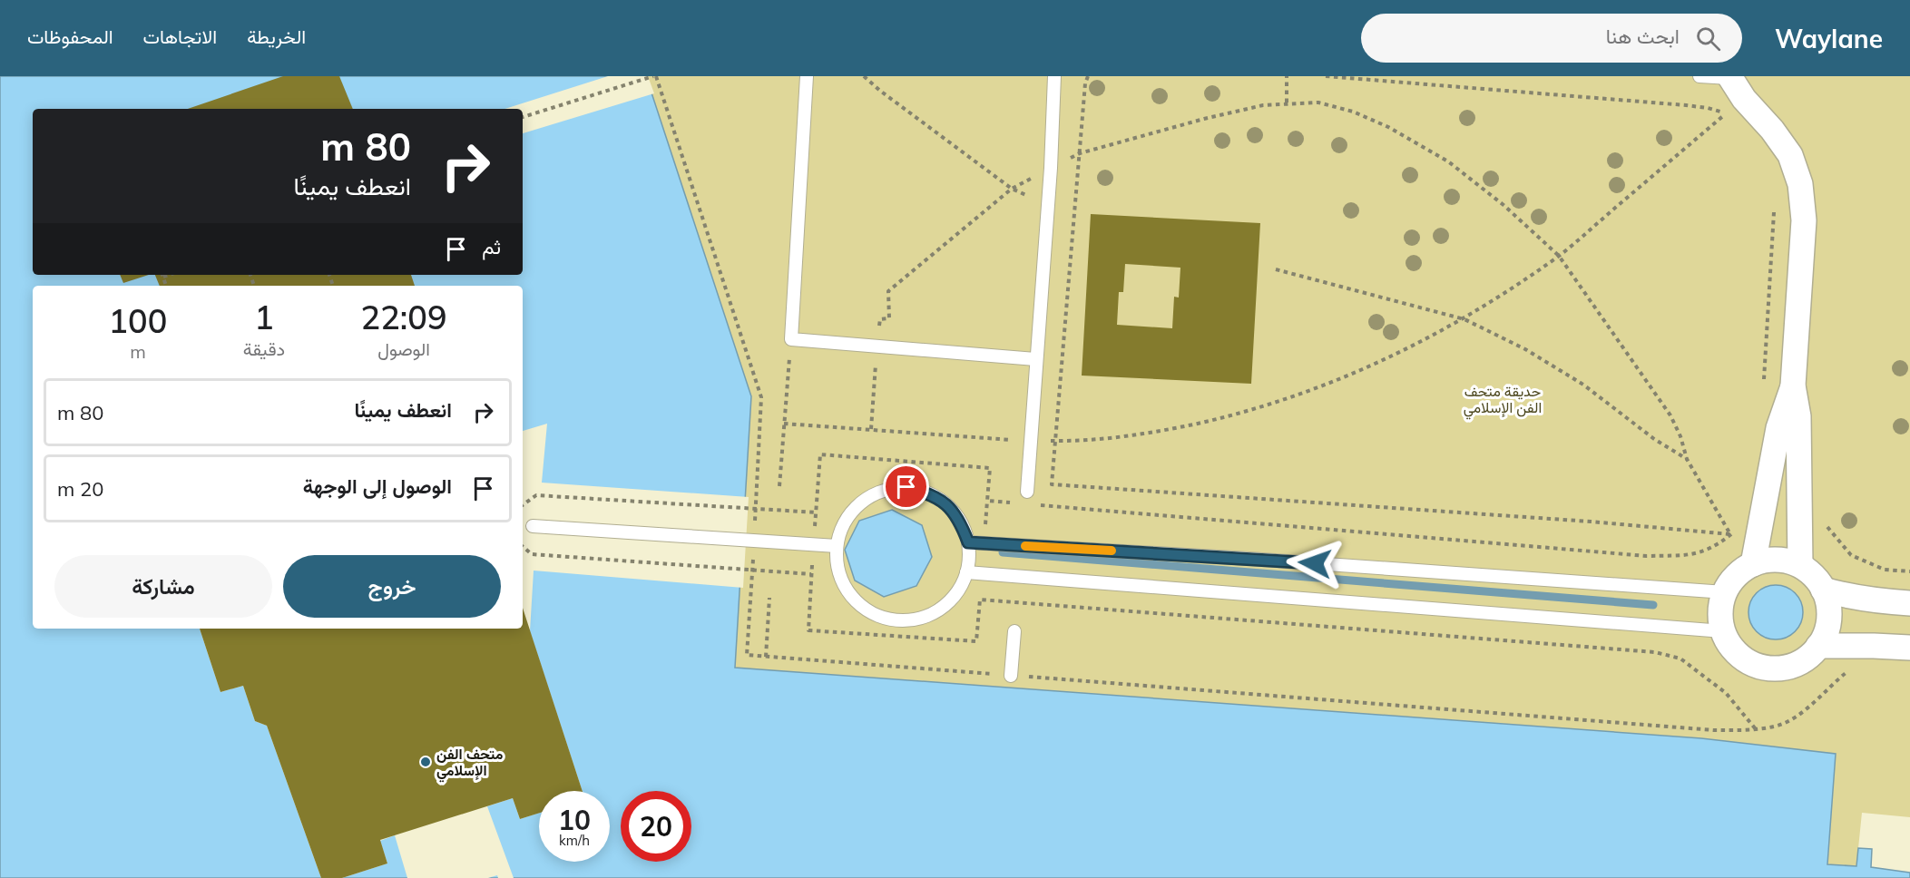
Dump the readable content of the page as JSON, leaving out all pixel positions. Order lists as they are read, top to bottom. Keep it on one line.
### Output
{"parks":["حديقة متحف الفن الإسلامي"],"places":["متحف الفن الإسلامي"],"page":{"header":"Waylane","search":"ابحث هنا","nav":["الخريطة","الاتجاهات","المحفوظات"],"turn":["80 m","انعطف يمينًا"],"then":"ثم","eta":["22:09","الوصول","1","دقيقة","100","m"],"list":[{"name":"انعطف يمينًا","value":"80 m"},{"name":"الوصول إلى الوجهة","value":"20 m"}],"buttons":["خروج","مشاركة"],"speed":"10 km/h","limit":"20"}}
